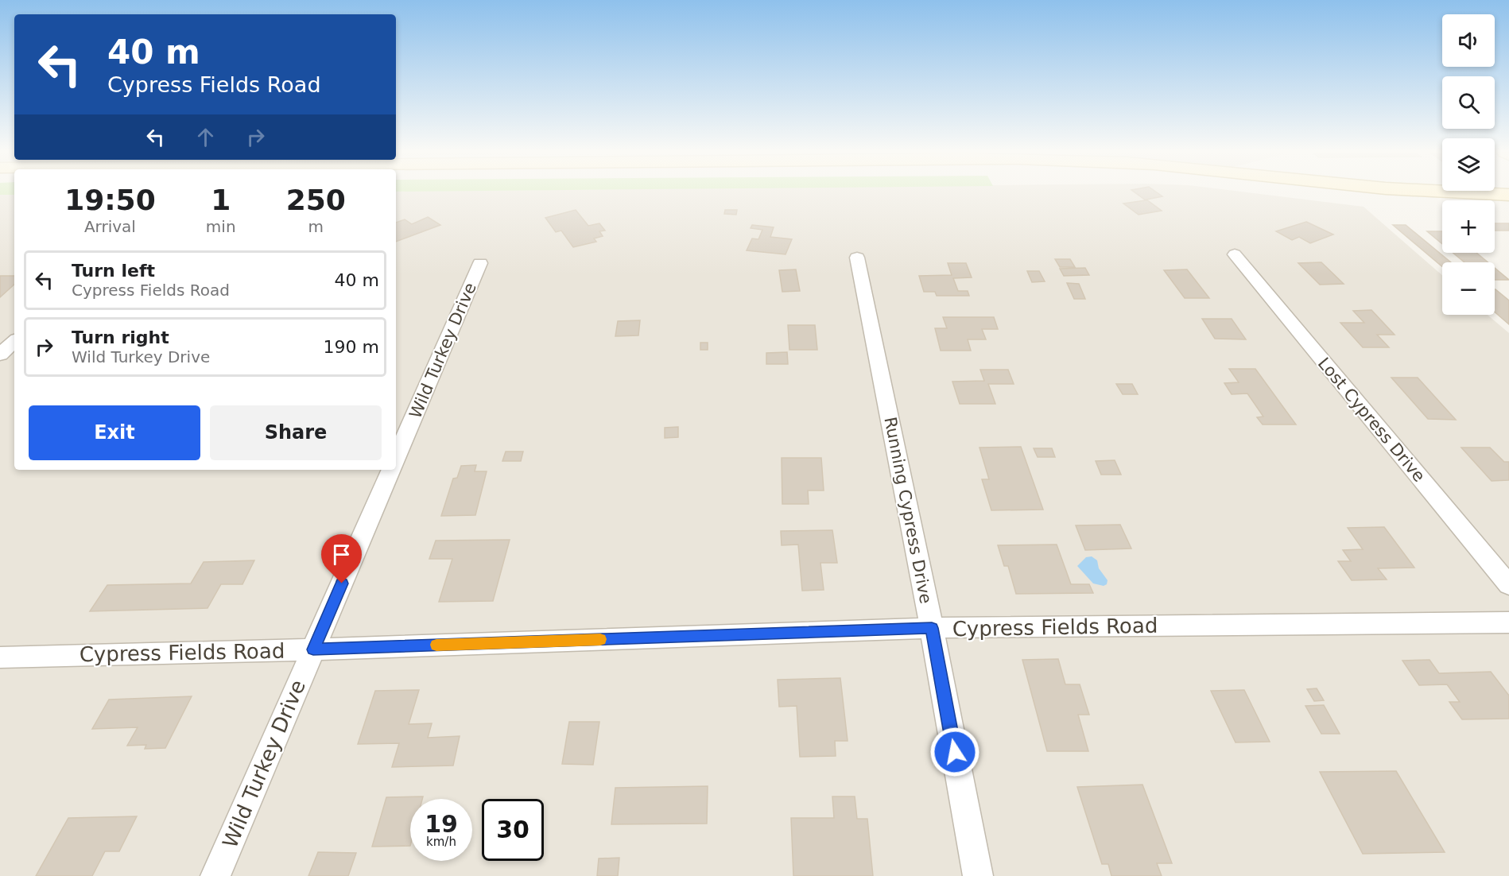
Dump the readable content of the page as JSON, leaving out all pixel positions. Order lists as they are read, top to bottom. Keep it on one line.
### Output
{"streets":{"street":["Wild Turkey Drive","Lost Cypress Drive","Running Cypress Drive","Cypress Fields Road"]},"crossings":[["Wild Turkey Drive","Cypress Fields Road"],["Running Cypress Drive","Cypress Fields Road"]],"page":{"map_buttons":["+","−"],"turn":["40 m","Cypress Fields Road"],"eta":["19:50","Arrival","1","min","250","m"],"list":[{"name":"Turn left","note":"Cypress Fields Road","value":"40 m"},{"name":"Turn right","note":"Wild Turkey Drive","value":"190 m"}],"buttons":["Exit","Share"],"speed":"19 km/h","limit":"30"}}
